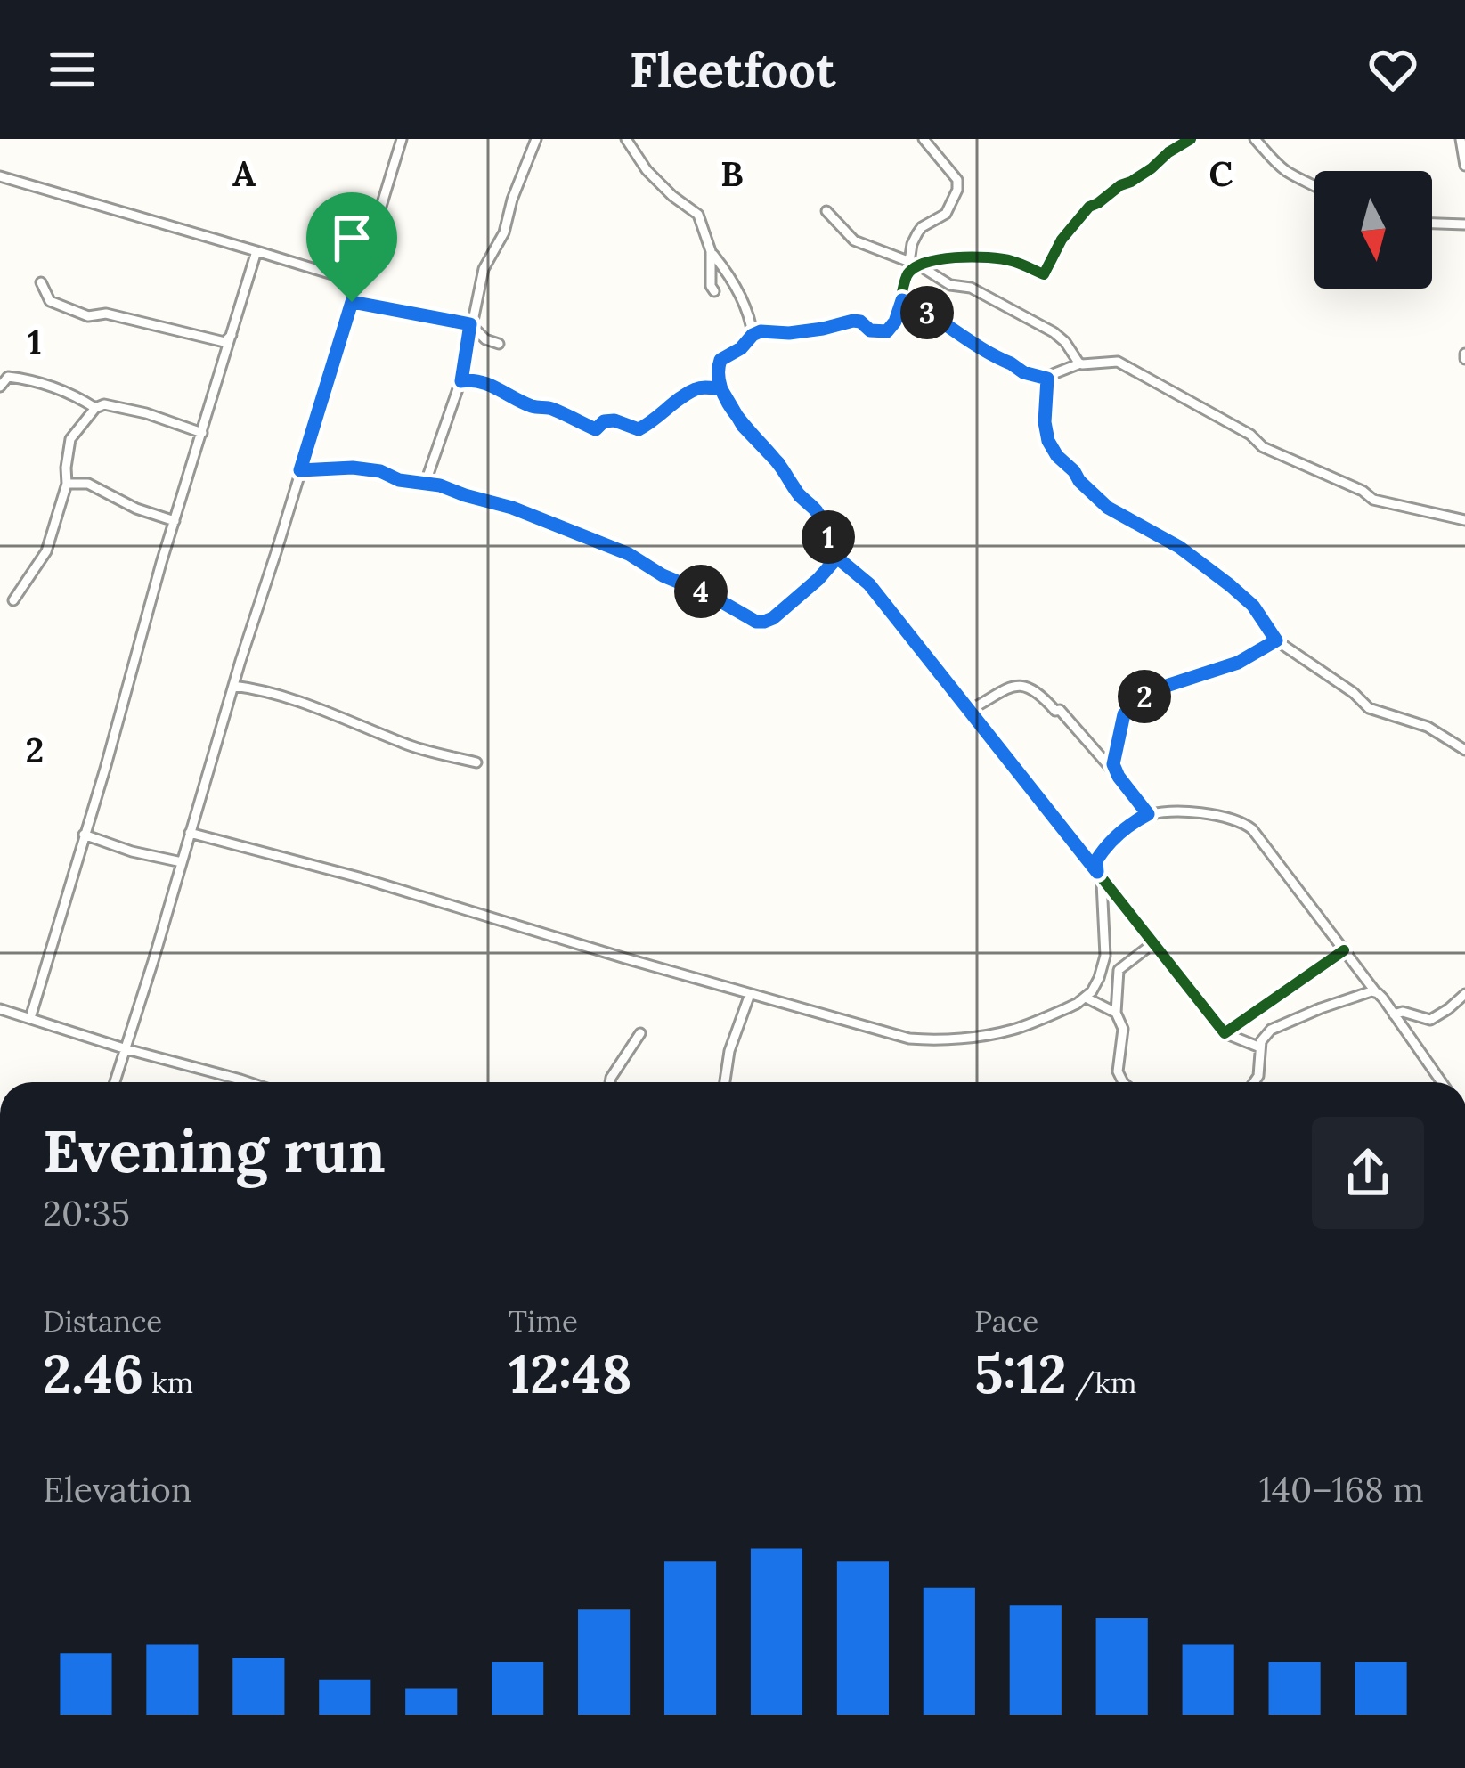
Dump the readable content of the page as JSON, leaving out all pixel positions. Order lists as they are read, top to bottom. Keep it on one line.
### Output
{"north":"bottom","page":{"header":"Fleetfoot","pins":["3","1","4","2"],"heading":["Evening run","20:35"],"stats":[["Distance","2.46 km"],["Time","12:48"],["Pace","5:12 /km"]],"chart":["Elevation","140–168 m"]},"grid":{"columns":["A","B","C"],"rows":["1","2"]}}
